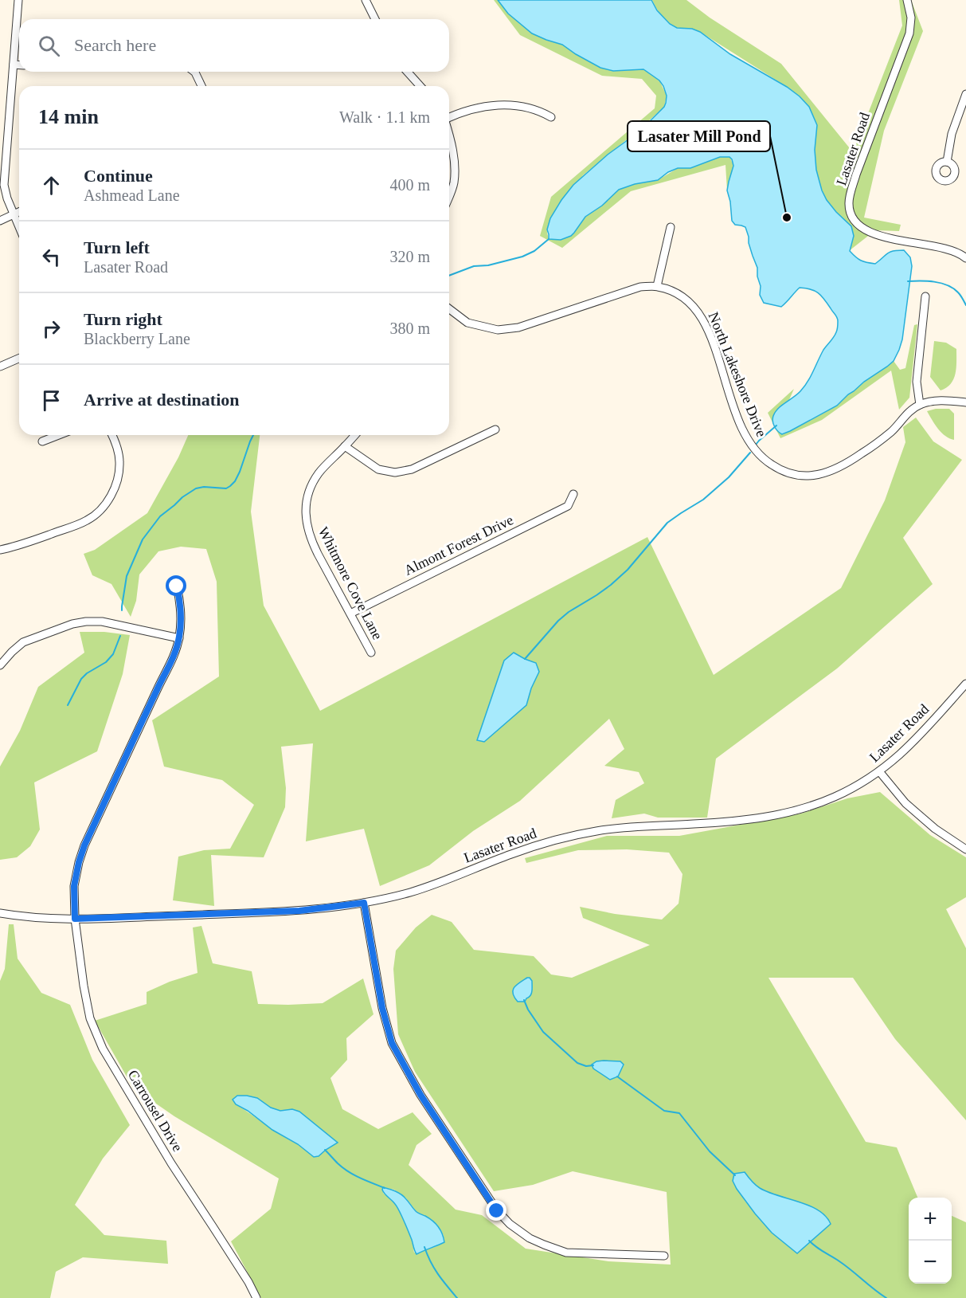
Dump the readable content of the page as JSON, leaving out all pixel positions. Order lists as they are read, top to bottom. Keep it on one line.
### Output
{"streets":{"street":["Lasater Road","North Lakeshore Drive","Almont Forest Drive","Whitmore Cove Lane","Carrousel Drive"]},"crossings":[["Lasater Road","Carrousel Drive"],["Almont Forest Drive","Whitmore Cove Lane"]],"places":["Lasater Mill Pond"],"page":{"search":"Search here","heading":["14 min","Walk · 1.1 km"],"list":[["Continue","Ashmead Lane","400 m"],["Turn left","Lasater Road","320 m"],["Turn right","Blackberry Lane","380 m"],"Arrive at destination"],"map_buttons":["+","−"]}}
